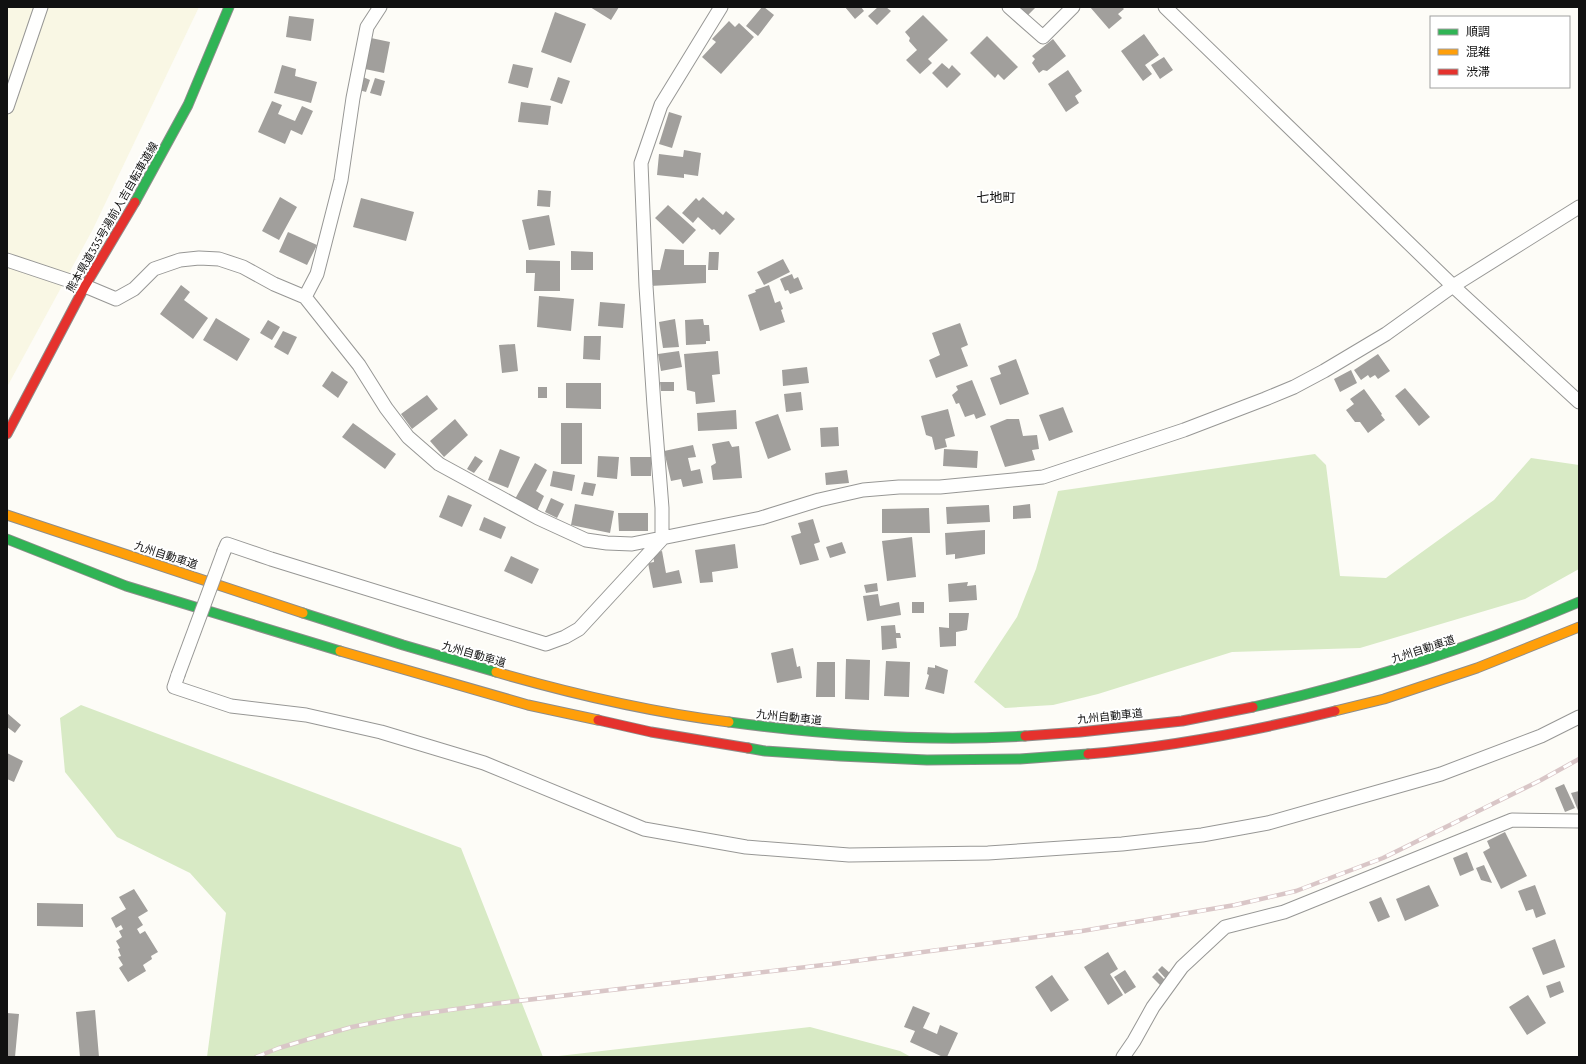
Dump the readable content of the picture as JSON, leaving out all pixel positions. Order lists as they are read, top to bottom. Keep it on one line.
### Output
{"streets":{"main road":["熊本県道335号湯前人吉自転車道線","九州自動車道"]},"districts":["七地町"],"legend":["順調","混雑","渋滞"]}
